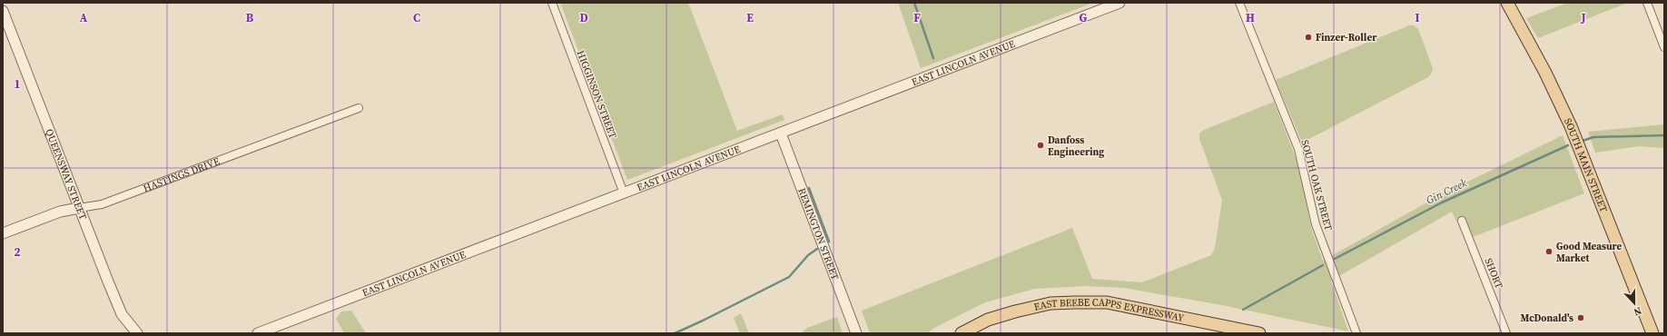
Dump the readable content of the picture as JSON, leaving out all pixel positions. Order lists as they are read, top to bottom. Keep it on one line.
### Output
{"streets":{"main road":["SOUTH MAIN STREET","EAST BEEBE CAPPS EXPRESSWAY"],"street":["EAST LINCOLN AVENUE","HIGGINSON STREET","QUEENSWAY STREET","HASTINGS DRIVE","SOUTH OAK STREET","REMINGTON STREET","SHORT"]},"crossings":[["EAST LINCOLN AVENUE","HIGGINSON STREET"],["EAST LINCOLN AVENUE","REMINGTON STREET"],["QUEENSWAY STREET","HASTINGS DRIVE"]],"water":["Gin Creek"],"places":["Finzer-Roller","Danfoss Engineering","Good Measure Market","McDonald's"],"north":"bottom","grid":{"columns":["A","B","C","D","E","F","G","H","I","J"],"rows":["1","2"]}}
